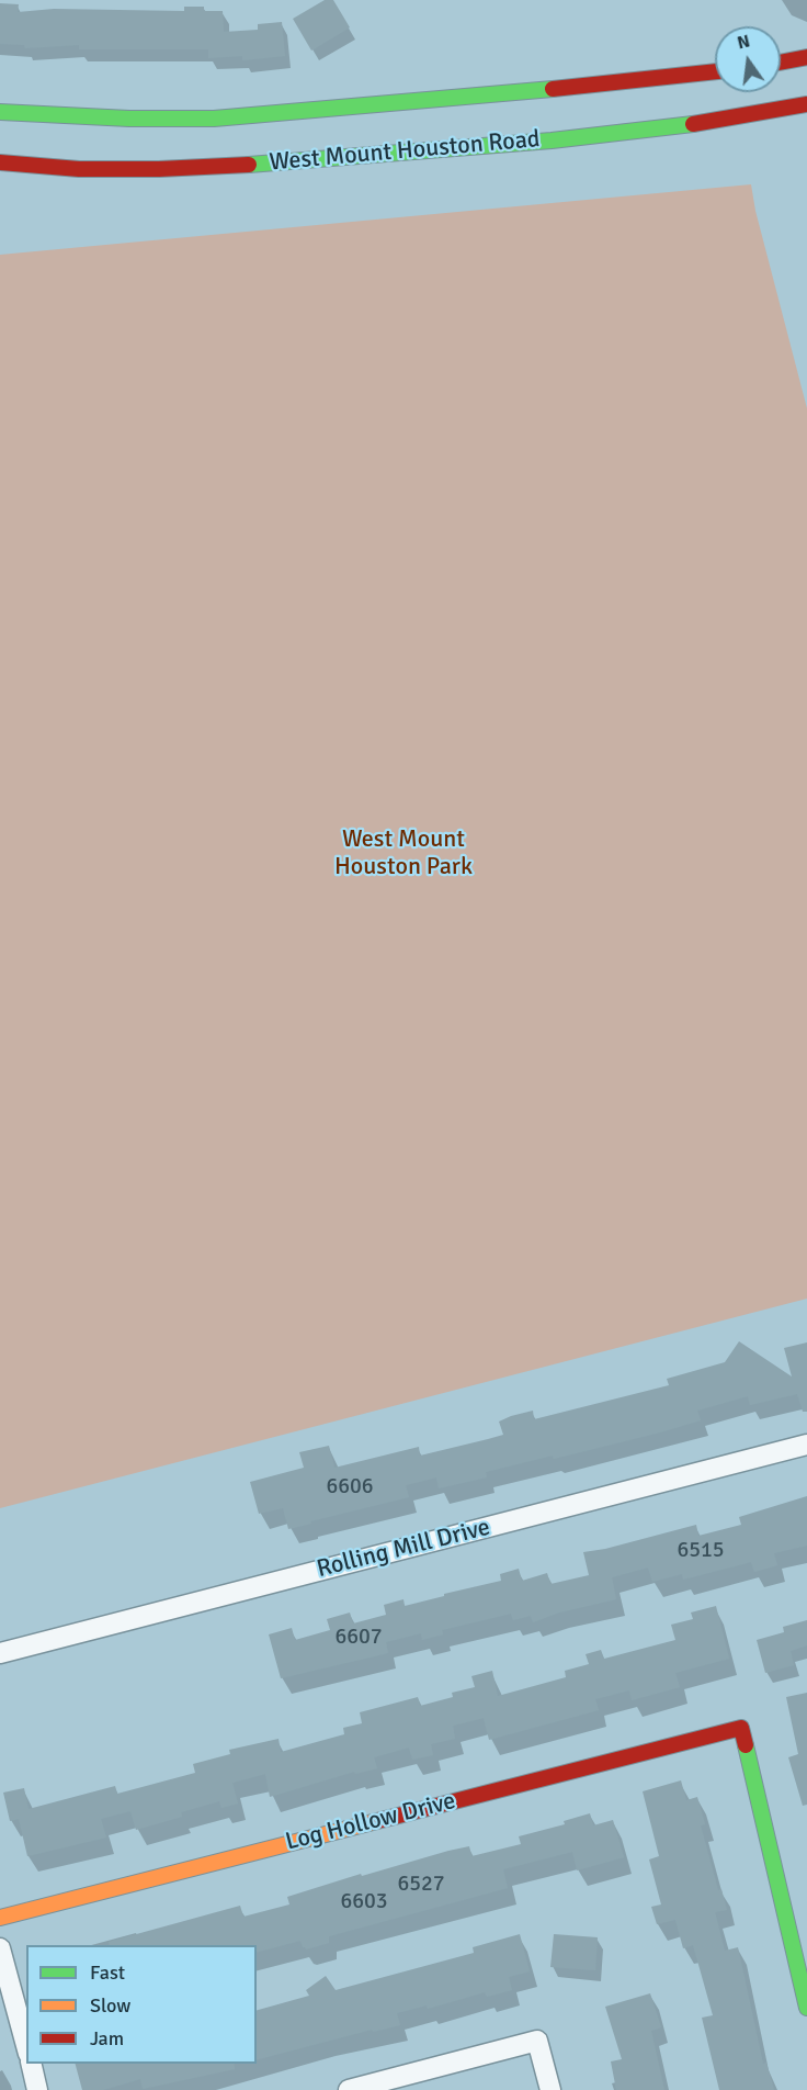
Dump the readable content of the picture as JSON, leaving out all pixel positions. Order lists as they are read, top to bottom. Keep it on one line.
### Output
{"streets":{"main road":["West Mount Houston Road","Log Hollow Drive"],"street":["Rolling Mill Drive"]},"parks":["West Mount Houston Park"],"house_numbers":["6606","6515","6607","6527","6603"],"legend":["Fast","Slow","Jam"],"north":"top"}
